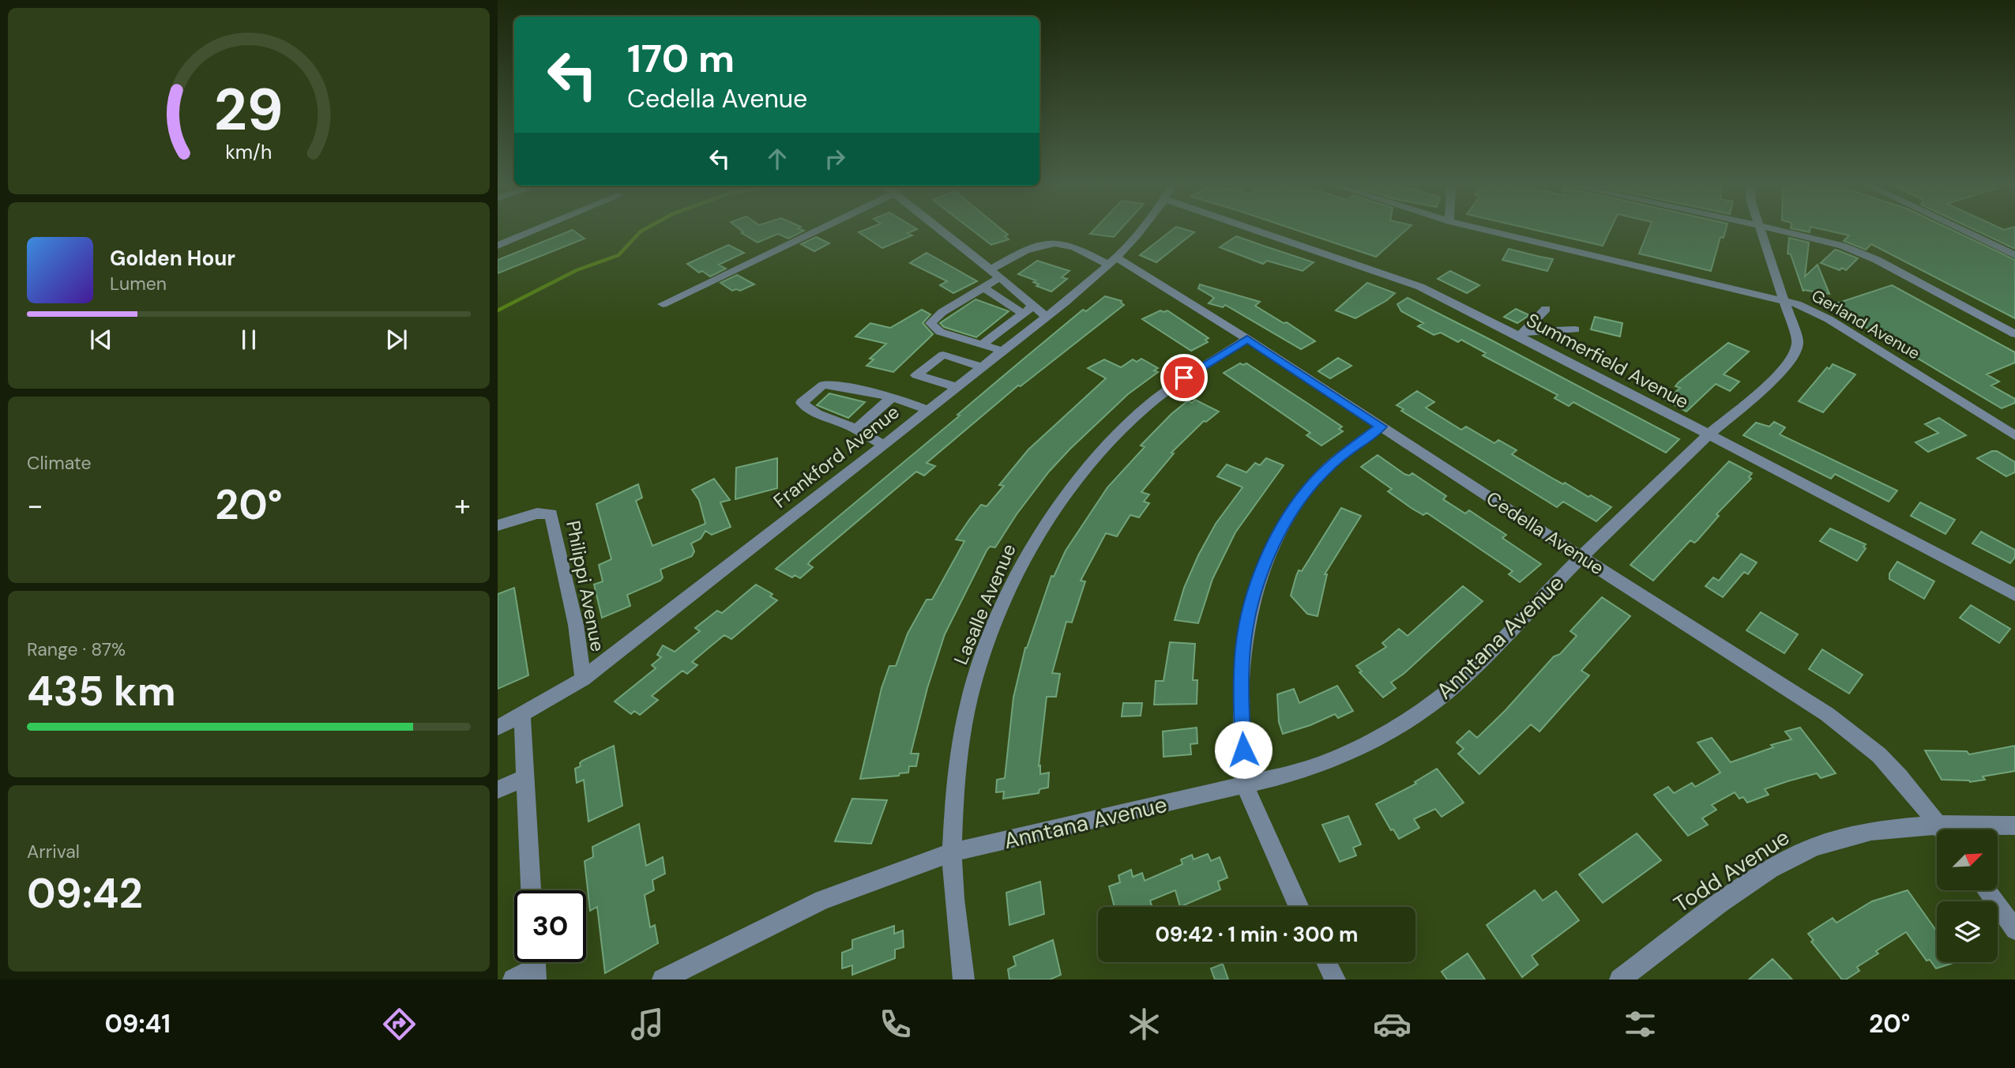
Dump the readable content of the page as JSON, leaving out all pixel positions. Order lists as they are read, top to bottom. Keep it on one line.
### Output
{"streets":{"street":["Gerland Avenue","Summerfield Avenue","Frankford Avenue","Cedella Avenue","Philippi Avenue","Lasalle Avenue","Anntana Avenue","Todd Avenue"]},"crossings":[["Gerland Avenue","Anntana Avenue"],["Summerfield Avenue","Anntana Avenue"],["Frankford Avenue","Cedella Avenue"],["Frankford Avenue","Philippi Avenue"],["Cedella Avenue","Lasalle Avenue"],["Cedella Avenue","Anntana Avenue"],["Lasalle Avenue","Anntana Avenue"]],"north":"top right","page":{"turn":["170 m","Cedella Avenue"],"song":["Golden Hour","Lumen"],"tile":["Climate",["Range · 87%","435 km"],["Arrival","09:42"]],"heat":["−","20°","+"],"limit":"30","trip":"09:42 · 1 min · 300 m","tabs":["09:41","20°"],"gauge":["29","km/h"]}}
